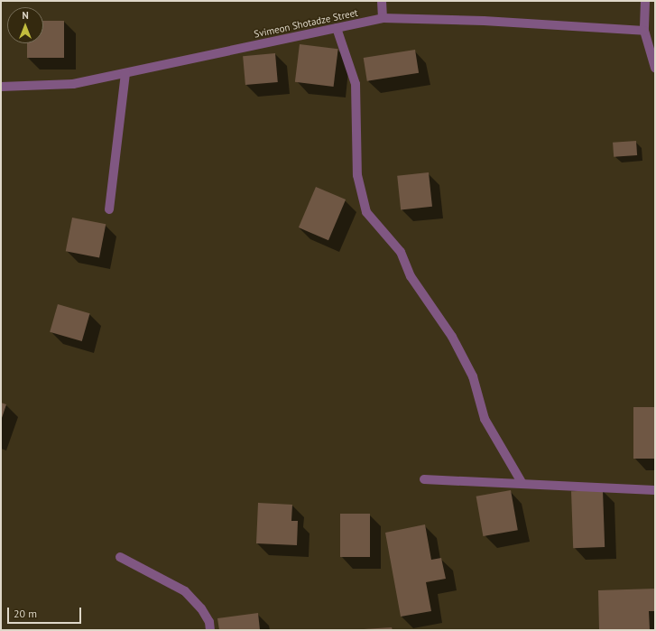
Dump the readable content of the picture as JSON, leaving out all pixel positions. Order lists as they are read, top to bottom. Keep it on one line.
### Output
{"streets":{"street":["Svimeon Shotadze Street"]},"scale_bar":"20 m","north":"top"}
